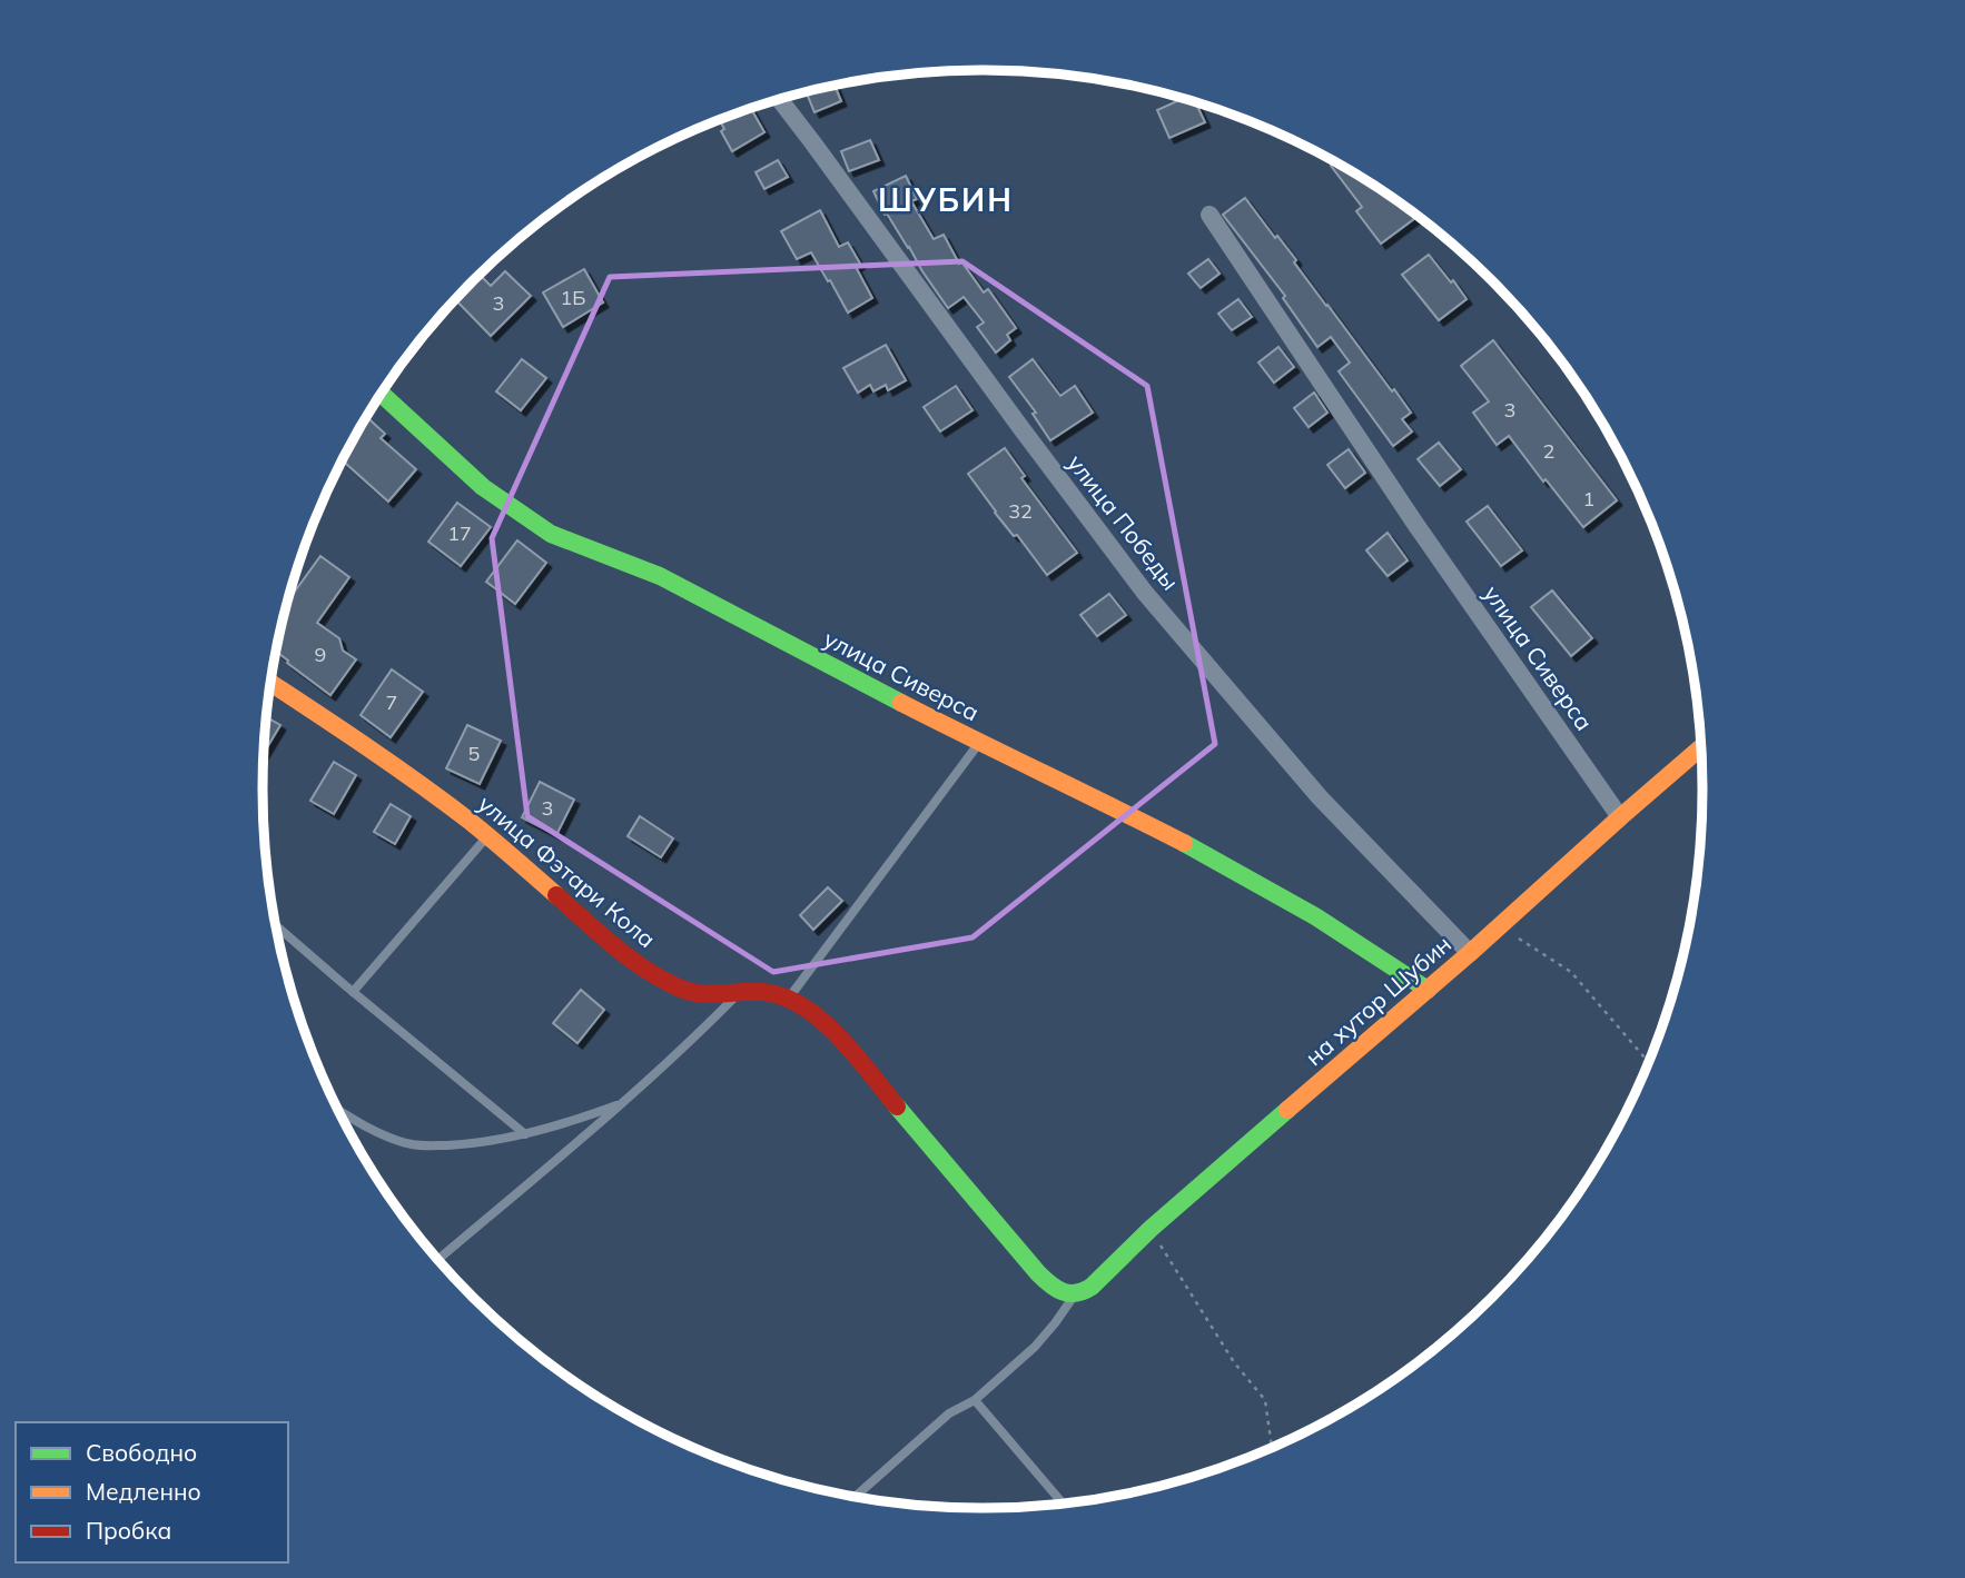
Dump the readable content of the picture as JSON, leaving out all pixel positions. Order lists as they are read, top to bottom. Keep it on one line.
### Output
{"streets":{"street":["улица Победы","улица Сиверса","улица Фэтари Кола","на хутор Шубин"]},"crossings":[["улица Победы","на хутор Шубин"],["улица Сиверса","на хутор Шубин"],["улица Фэтари Кола","на хутор Шубин"]],"districts":["ШУБИН"],"house_numbers":["1Б","3","3","2","1","32","17","9","7","5","3"],"legend":["Свободно","Медленно","Пробка"]}
